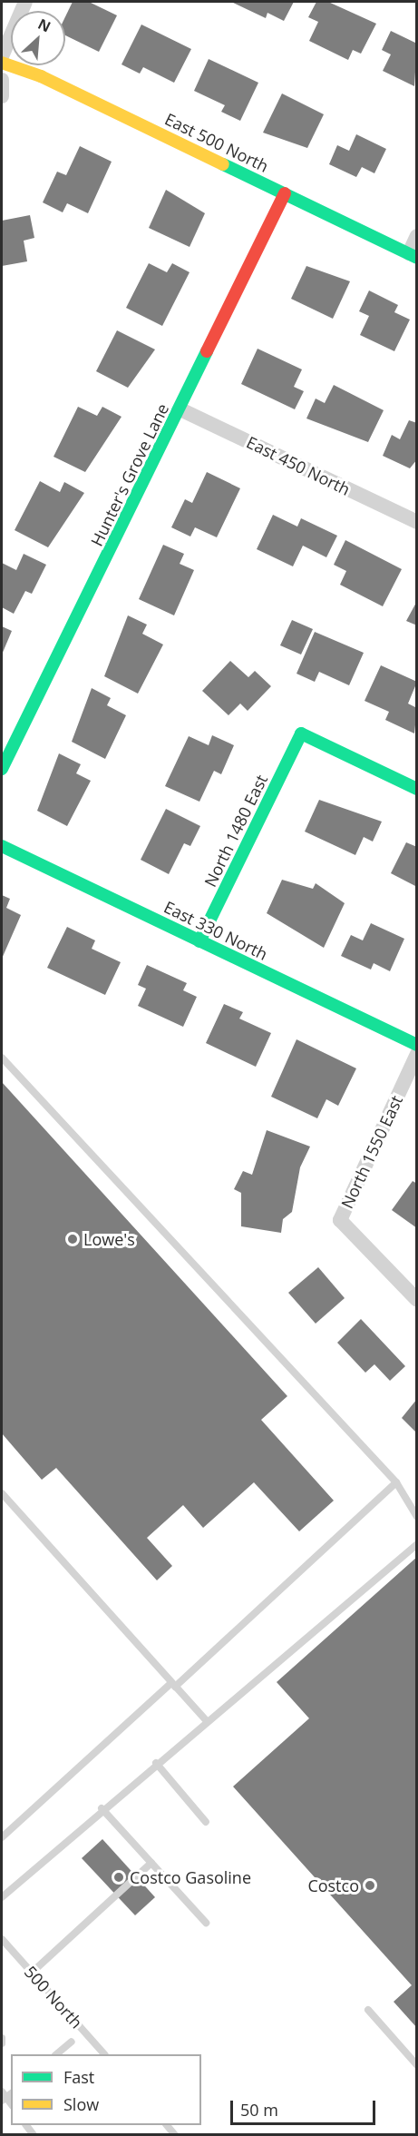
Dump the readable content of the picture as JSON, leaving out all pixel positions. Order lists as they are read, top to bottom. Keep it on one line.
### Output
{"streets":{"street":["East 500 North","East 450 North","Hunter's Grove Lane","North 1480 East","East 330 North","North 1550 East"],"lane":["500 North"]},"crossings":[["East 500 North","Hunter's Grove Lane"],["East 450 North","Hunter's Grove Lane"],["North 1480 East","East 330 North"]],"places":["Lowe's","Costco Gasoline","Costco"],"legend":["Fast","Slow"],"scale_bar":"50 m","north":"top right"}
